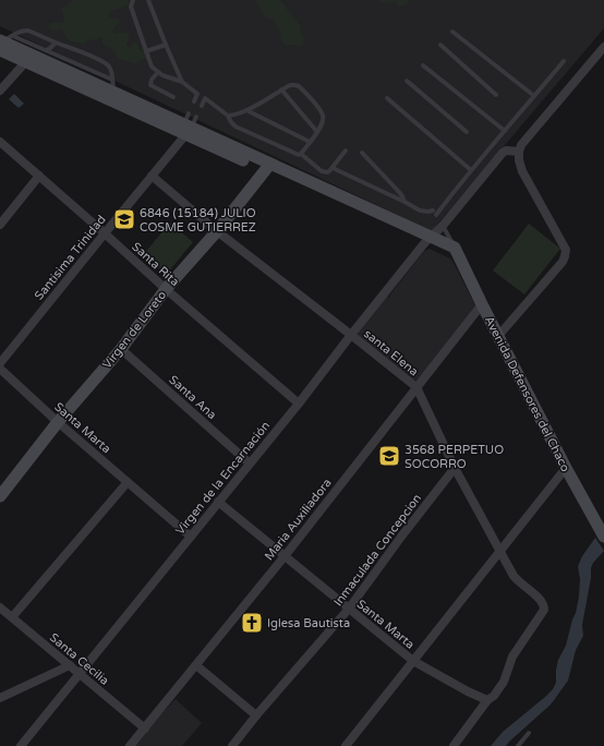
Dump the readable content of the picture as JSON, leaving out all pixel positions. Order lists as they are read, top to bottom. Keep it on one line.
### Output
{"streets":{"main road":["Virgen de Loreto","Avenida Defensores del Chaco"],"street":["Santisima Trinidad","Santa Rita","santa Elena","Santa Ana","Santa Marta","Virgen de la Encarnación","Maria Auxiliadora","Inmaculada Concepcion","Santa Cecilia"]},"crossings":[["Santisima Trinidad","Santa Rita"],["Santisima Trinidad","santa Elena"],["Santa Rita","Virgen de Loreto"],["Santa Rita","Virgen de la Encarnación"],["Virgen de Loreto","santa Elena"],["Virgen de Loreto","Santa Ana"],["Virgen de Loreto","Santa Marta"],["santa Elena","Santa Marta"],["santa Elena","Virgen de la Encarnación"],["santa Elena","Maria Auxiliadora"],["santa Elena","Inmaculada Concepcion"],["Avenida Defensores del Chaco","Maria Auxiliadora"],["Santa Ana","Virgen de la Encarnación"],["Santa Marta","Virgen de la Encarnación"],["Santa Marta","Maria Auxiliadora"],["Santa Marta","Inmaculada Concepcion"],["Virgen de la Encarnación","Santa Cecilia"],["Maria Auxiliadora","Santa Cecilia"]],"places":{"school or university":["6846 (15184) JULIO COSME GUTIERREZ","3568 PERPETUO SOCORRO"],"church":["Iglesa Bautista"]}}
